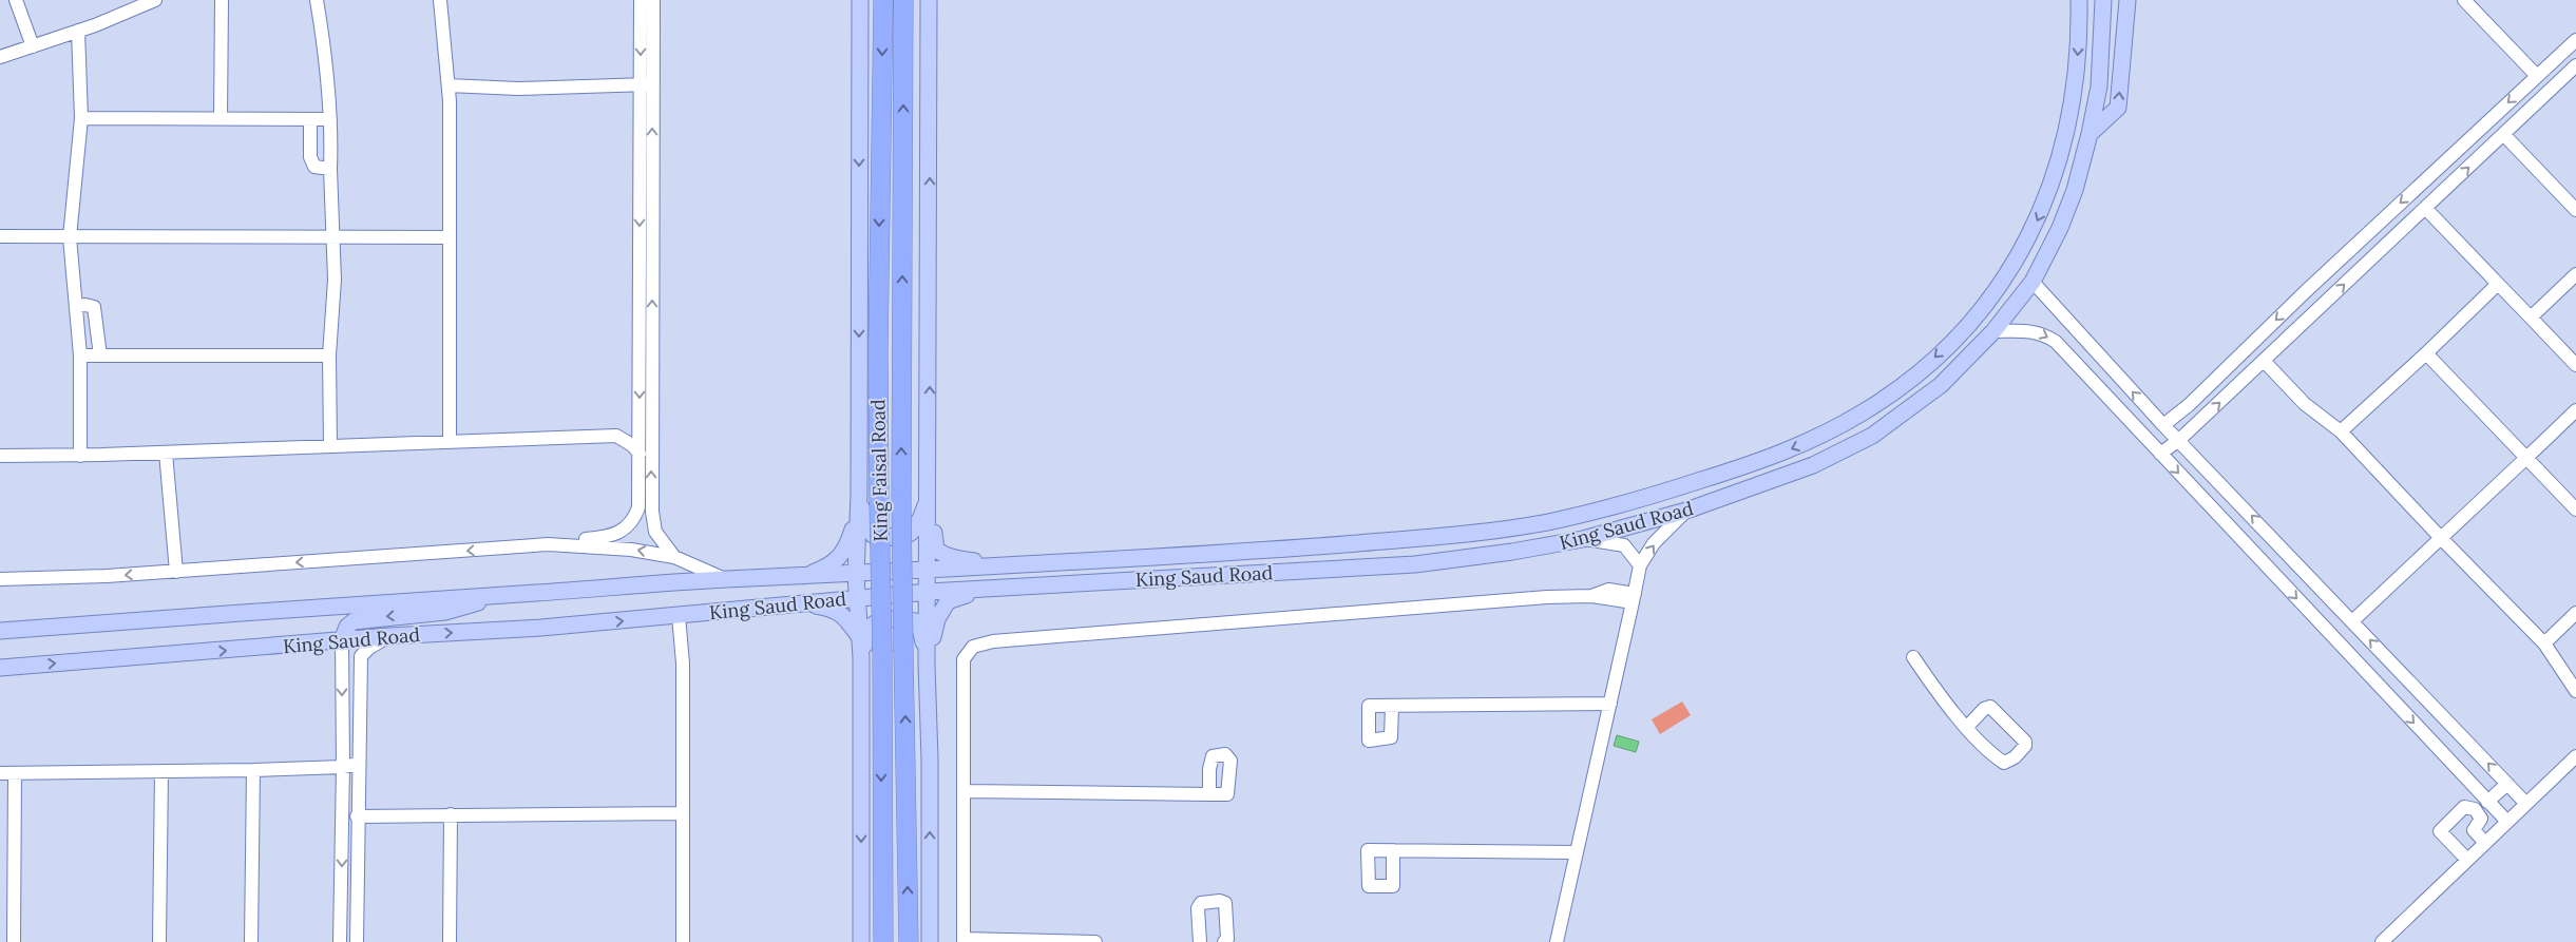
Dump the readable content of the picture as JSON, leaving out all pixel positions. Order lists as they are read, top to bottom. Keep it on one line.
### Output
{"streets":{"highway":["King Faisal Road"],"main road":["King Saud Road"]}}
